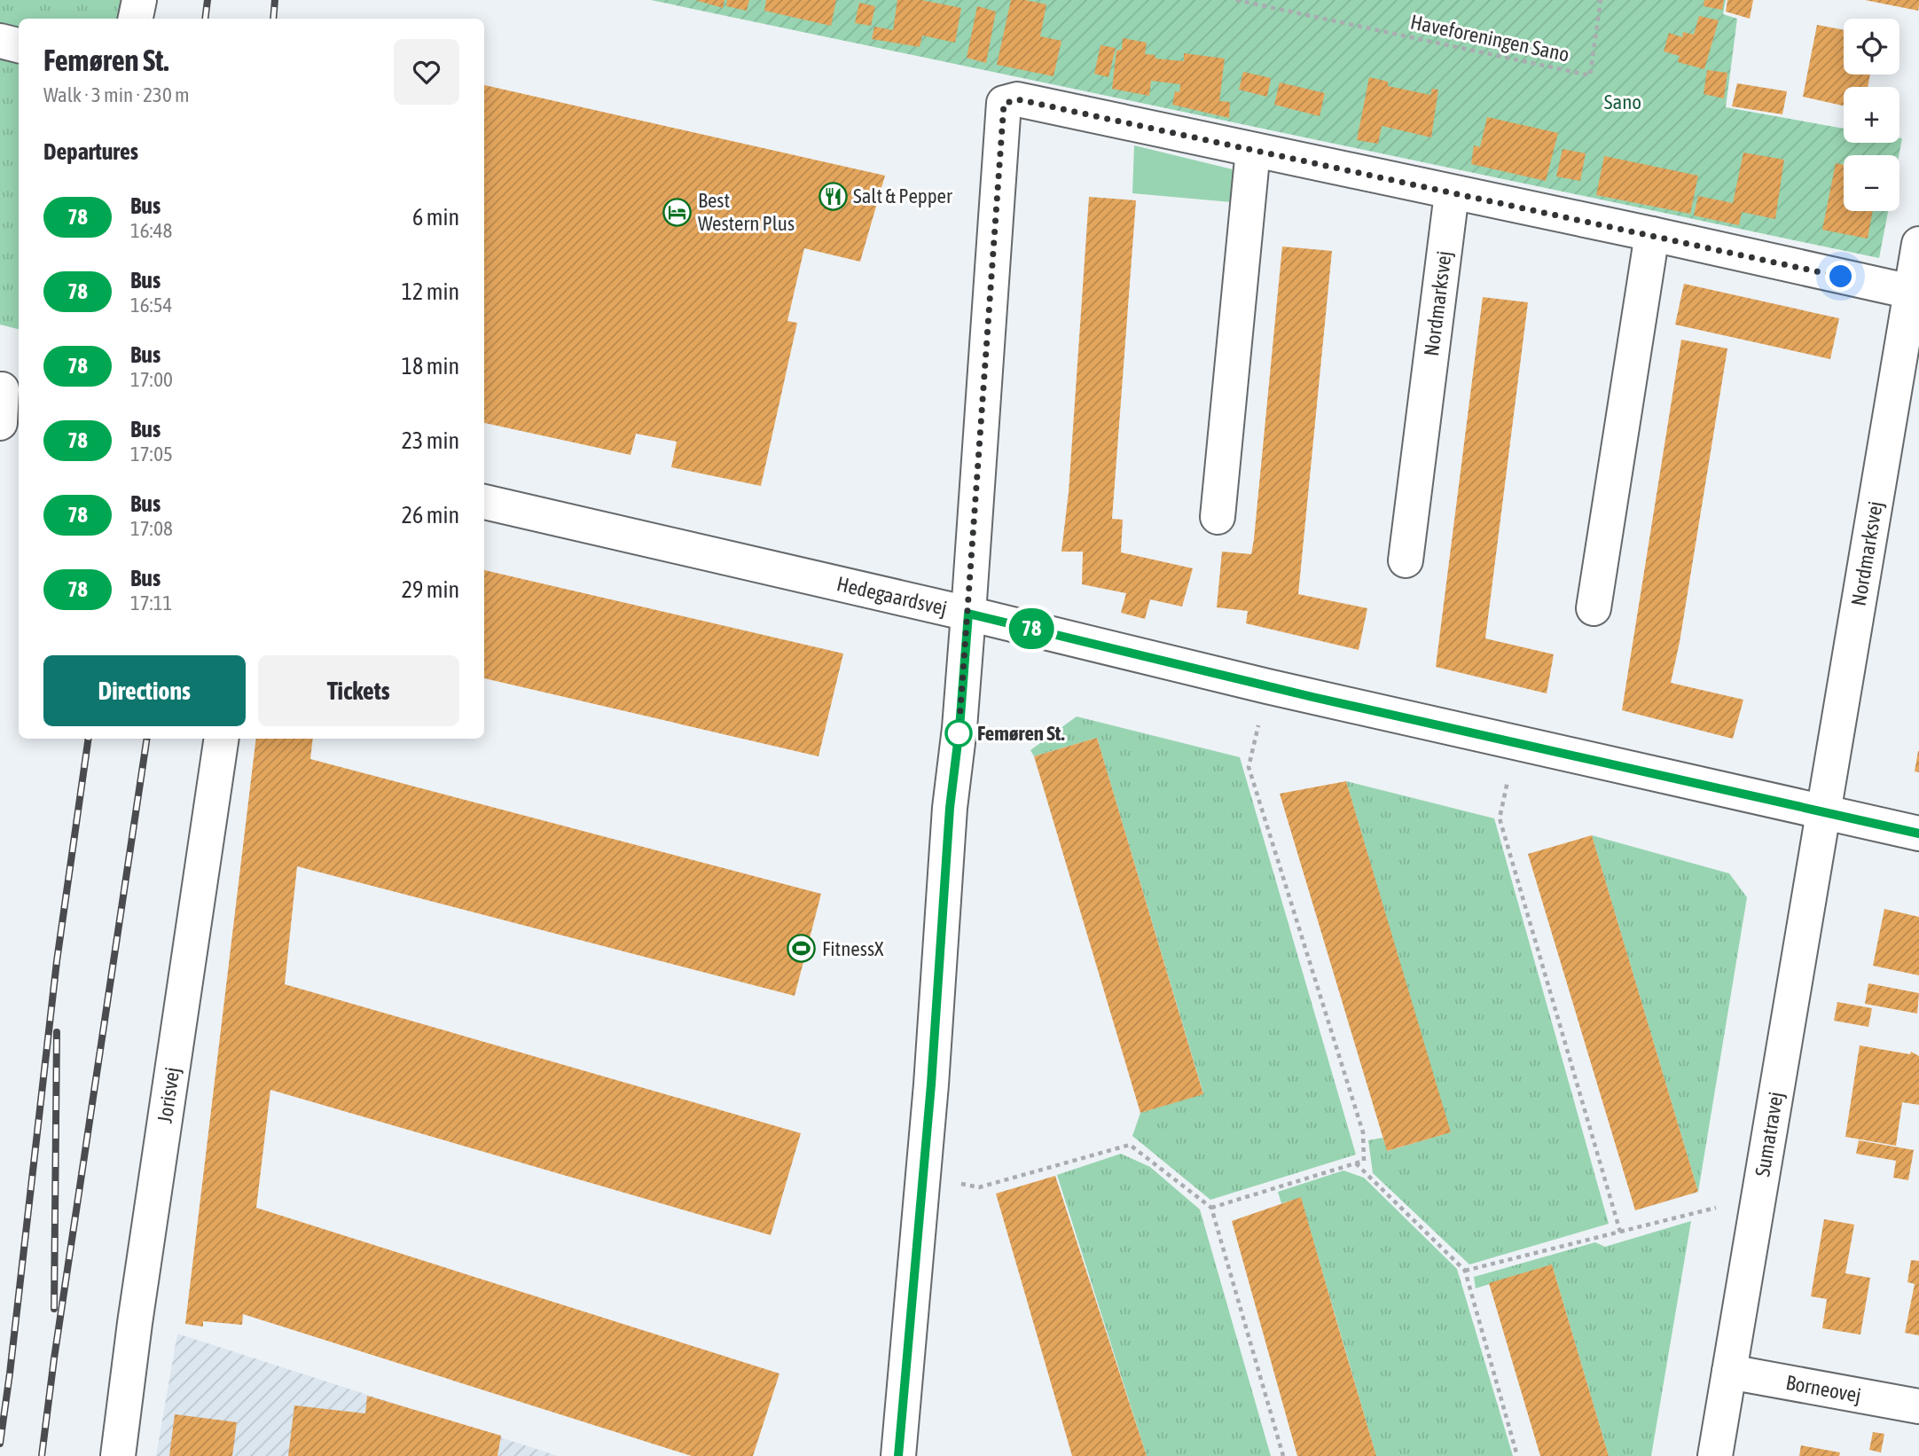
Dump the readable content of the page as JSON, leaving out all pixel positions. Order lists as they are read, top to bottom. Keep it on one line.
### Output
{"streets":{"street":["Nordmarksvej","Hedegaardsvej","Jorisvej","Sumatravej","Borneovej"],"path":["Haveforeningen Sano"]},"crossings":[["Nordmarksvej","Hedegaardsvej"],["Nordmarksvej","Sumatravej"],["Hedegaardsvej","Sumatravej"],["Sumatravej","Borneovej"]],"parks":["Sano"],"places":{"restaurant":["Salt & Pepper"],"hotel":["Best Western Plus"],"other":["Femøren St."],"sports":["FitnessX"]},"lines":["bus line 78"],"page":{"on_map":"78","map_buttons":["+","−"],"heading":[["Femøren St.","Walk · 3 min · 230 m"],"Departures"],"list":[{"mark":"78","name":"Bus","note":"16:48","value":"6 min"},{"mark":"78","name":"Bus","note":"16:54","value":"12 min"},{"mark":"78","name":"Bus","note":"17:00","value":"18 min"},{"mark":"78","name":"Bus","note":"17:05","value":"23 min"},{"mark":"78","name":"Bus","note":"17:08","value":"26 min"},{"mark":"78","name":"Bus","note":"17:11","value":"29 min"}],"buttons":["Directions","Tickets"]}}
